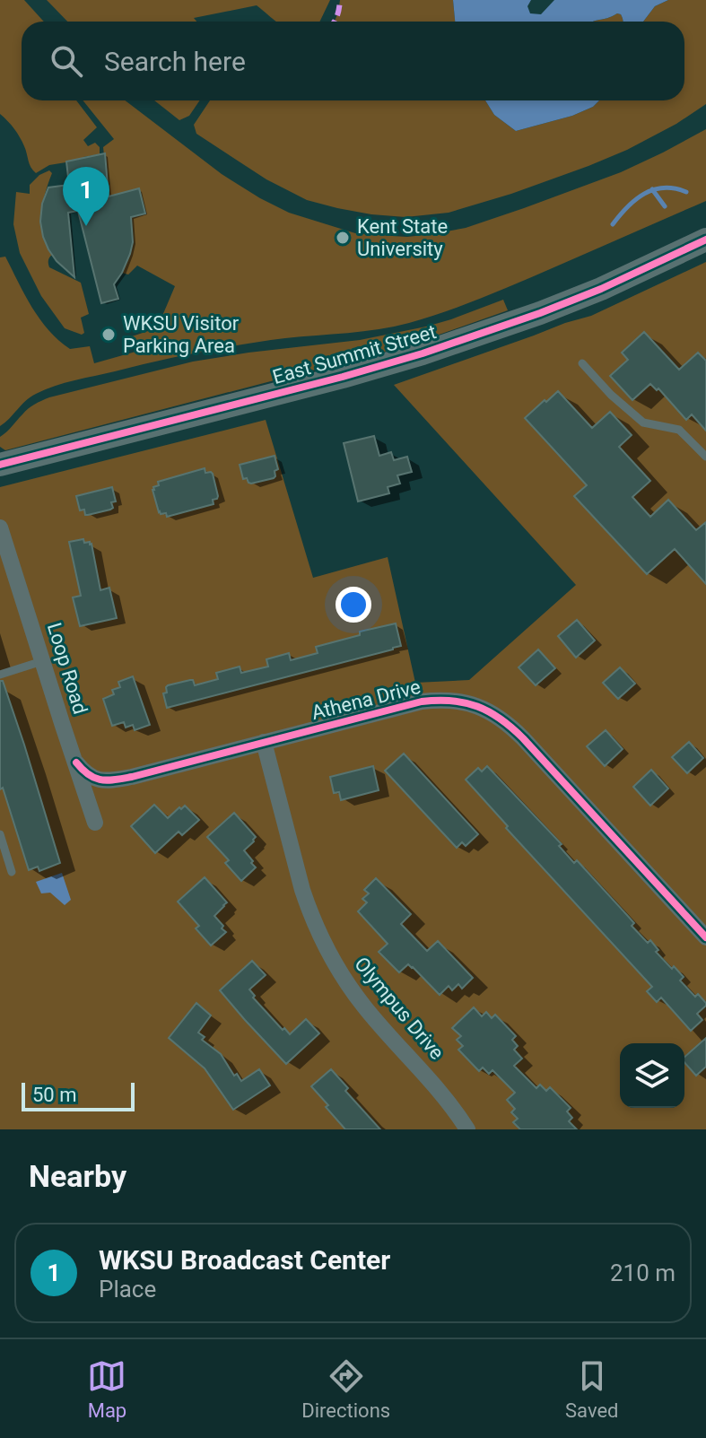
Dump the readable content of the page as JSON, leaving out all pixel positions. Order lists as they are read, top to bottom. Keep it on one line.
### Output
{"streets":{"main road":["East Summit Street"],"street":["Loop Road","Athena Drive","Olympus Drive"]},"crossings":[["Loop Road","Athena Drive"],["Athena Drive","Olympus Drive"]],"places":["Kent State University","WKSU Visitor Parking Area"],"scale_bar":"50 m","page":{"search":"Search here","pins":"1","scale":"50 m","heading":"Nearby","list":[{"mark":"1","name":"WKSU Broadcast Center","note":"Place","value":"210 m"}],"nav":["Map","Directions","Saved"]}}
